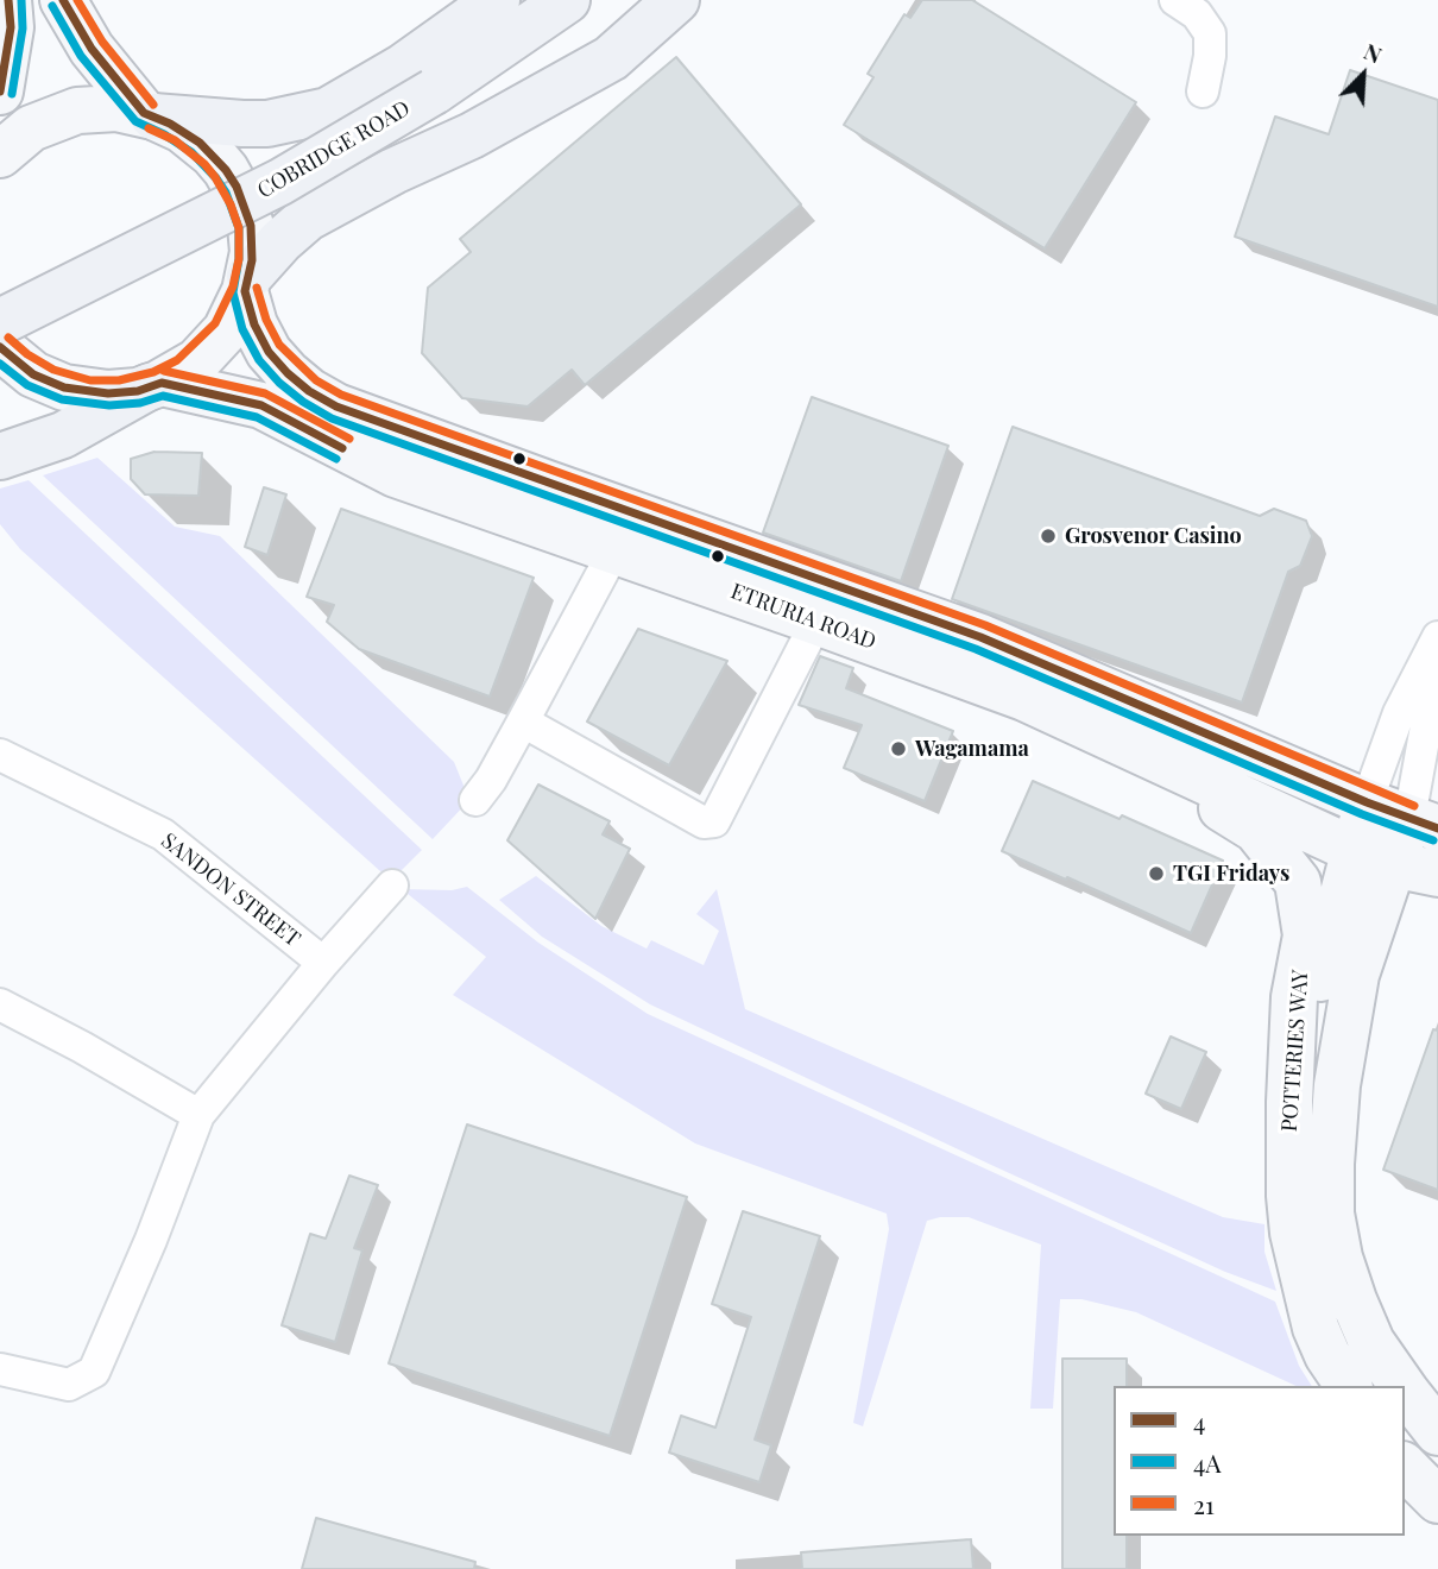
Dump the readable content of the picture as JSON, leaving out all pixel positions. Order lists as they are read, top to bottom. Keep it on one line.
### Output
{"streets":{"highway":["COBRIDGE ROAD"],"main road":["ETRURIA ROAD","POTTERIES WAY"],"street":["SANDON STREET"]},"crossings":[["ETRURIA ROAD","POTTERIES WAY"]],"places":["Grosvenor Casino","Wagamama","TGI Fridays"],"lines":["transit line 4","transit line 4A","transit line 21"],"legend":["4","4A","21"],"north":"top right"}
